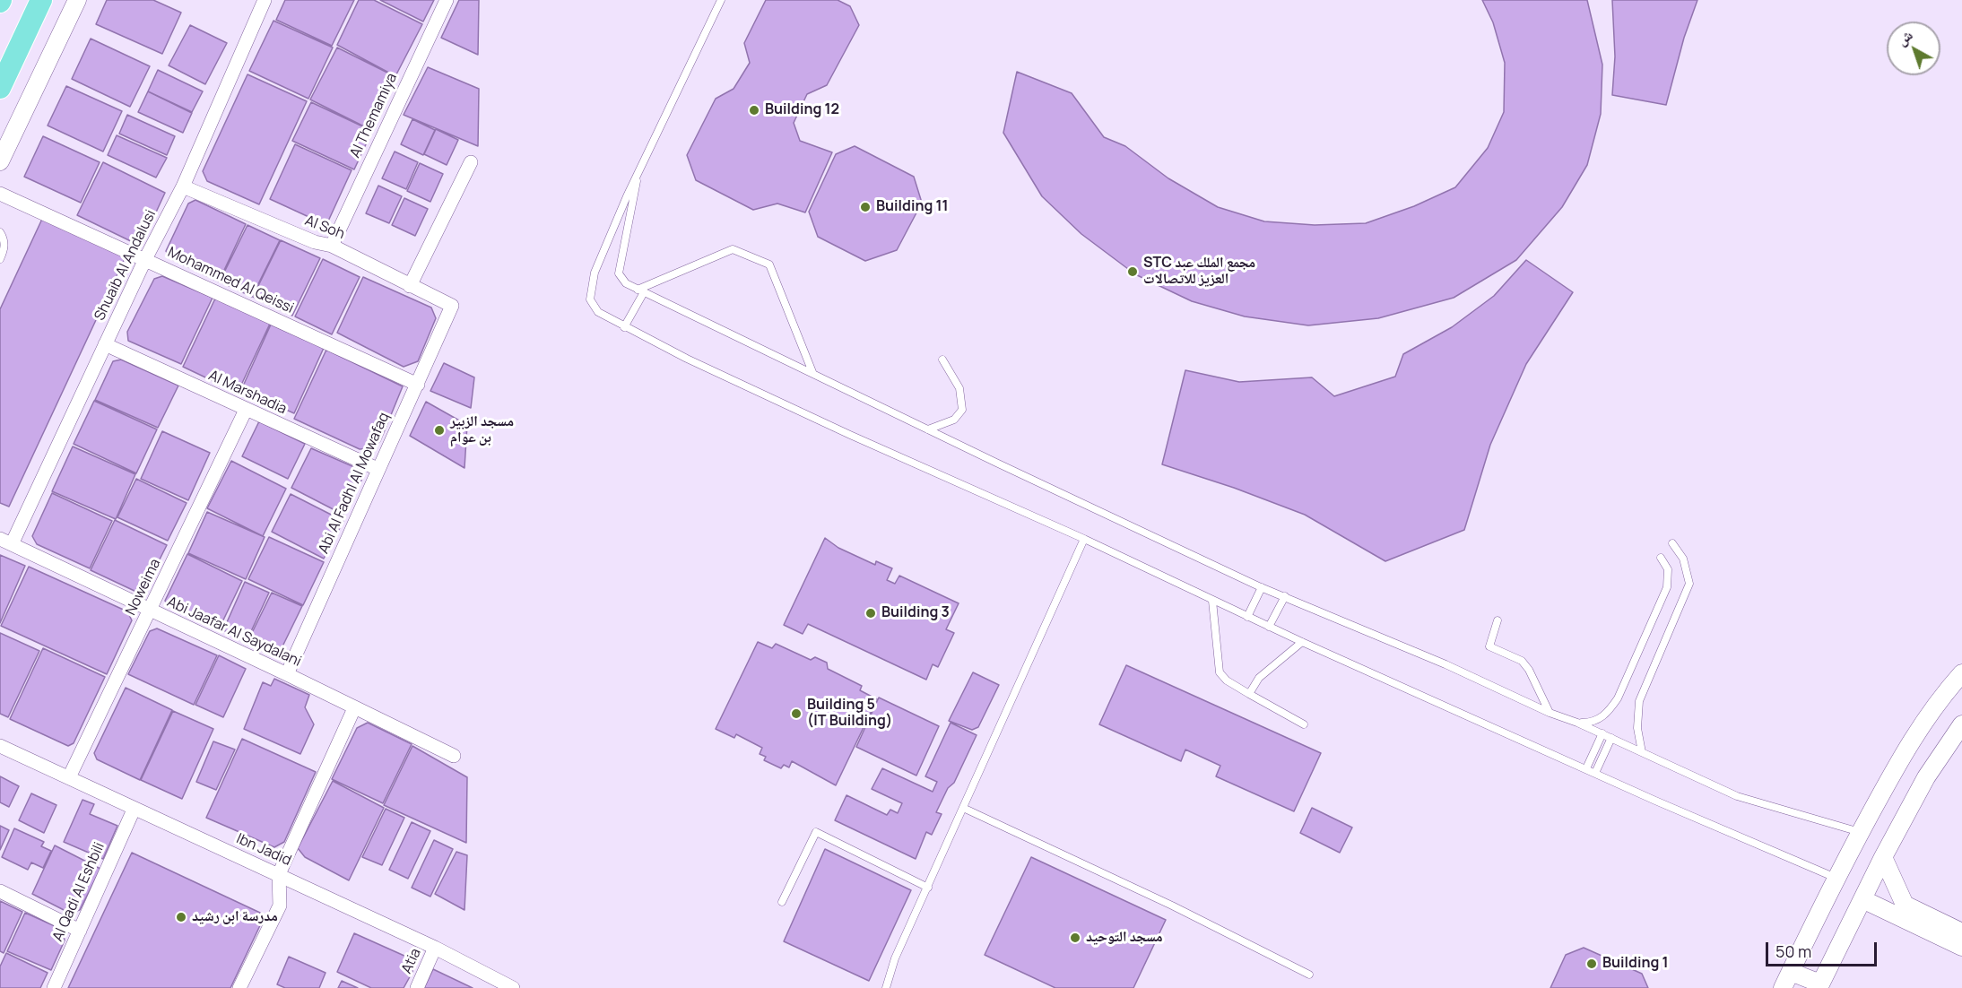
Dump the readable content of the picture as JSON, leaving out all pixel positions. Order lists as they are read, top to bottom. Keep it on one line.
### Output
{"streets":{"street":["Al Themamiya","Al Soh","Shuaib Al Andalusi","Mohammed Al Qeissi","Al Marshadia","Abi Al Fadhl Al Mowafaq","Noweima","Abi Jaafar Al Saydalani","Ibn Jadid","Al Qadi Al Eshbili","Atia"]},"crossings":[["Al Themamiya","Al Soh"],["Al Soh","Shuaib Al Andalusi"],["Al Soh","Abi Al Fadhl Al Mowafaq"],["Shuaib Al Andalusi","Mohammed Al Qeissi"],["Shuaib Al Andalusi","Al Marshadia"],["Shuaib Al Andalusi","Abi Jaafar Al Saydalani"],["Mohammed Al Qeissi","Abi Al Fadhl Al Mowafaq"],["Al Marshadia","Abi Al Fadhl Al Mowafaq"],["Al Marshadia","Noweima"],["Abi Al Fadhl Al Mowafaq","Abi Jaafar Al Saydalani"],["Noweima","Abi Jaafar Al Saydalani"],["Noweima","Ibn Jadid"],["Ibn Jadid","Al Qadi Al Eshbili"],["Ibn Jadid","Atia"]],"places":["Building 12","Building 11","STC مجمع الملك عبد العزيز للاتصالات","مسجد الزبير بن عوام","Building 3","Building 5 (IT Building)","مدرسة ابن رشيد","مسجد التوحيد","Building 1"],"scale_bar":"50 m","north":"top left"}
